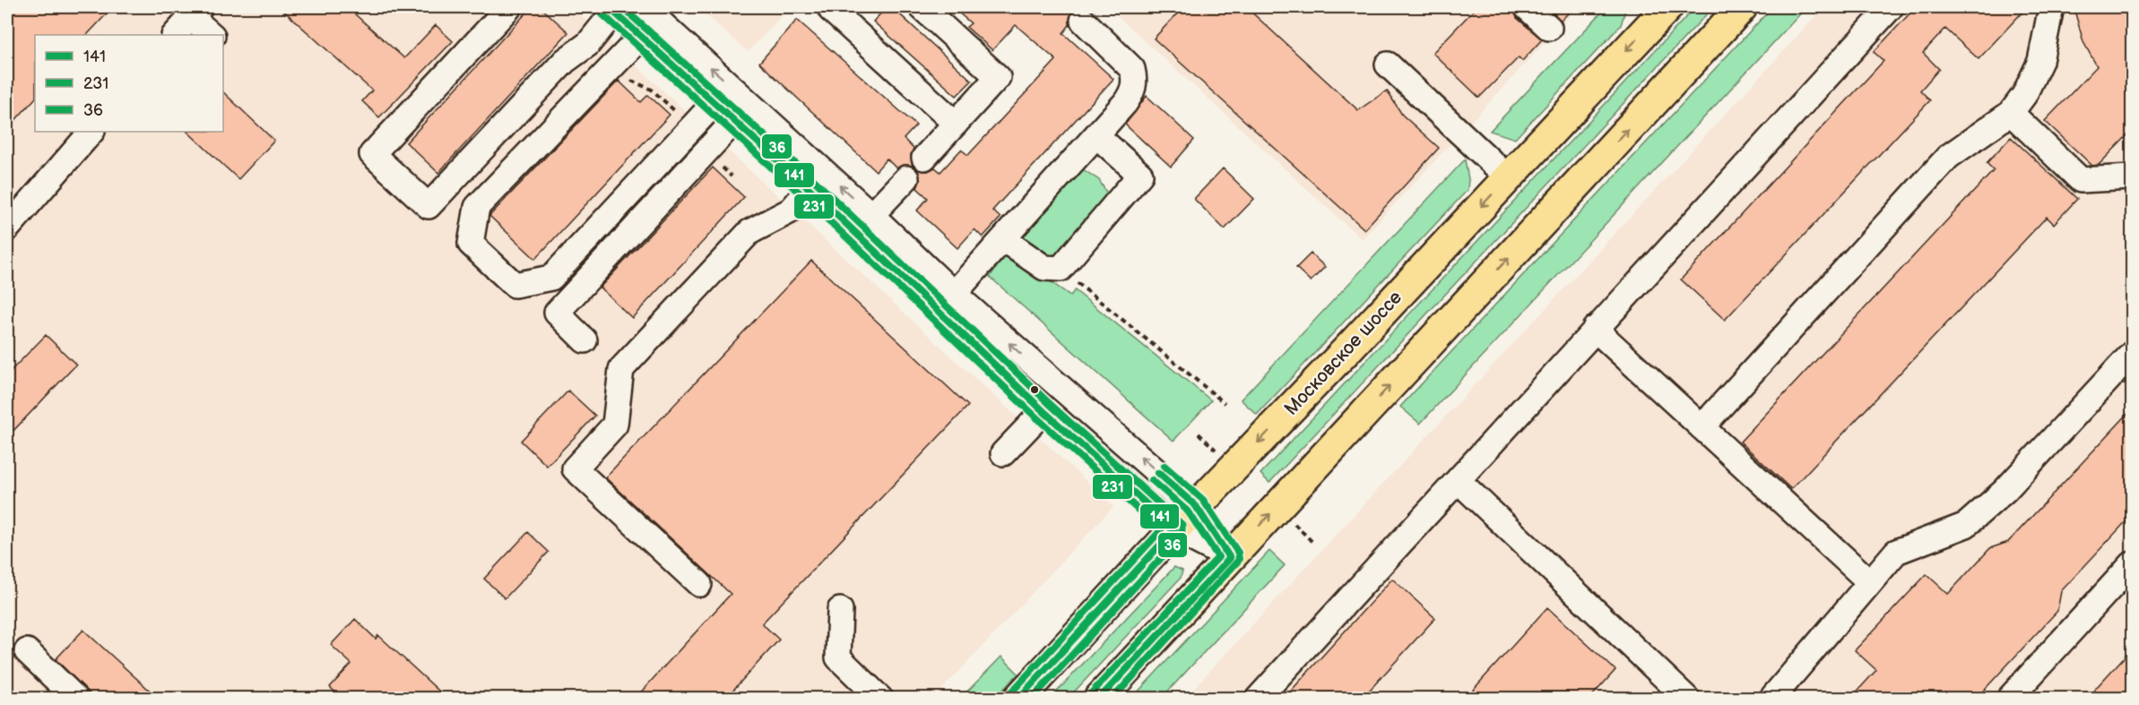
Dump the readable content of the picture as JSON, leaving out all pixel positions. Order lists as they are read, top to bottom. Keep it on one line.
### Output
{"streets":{"main road":["Московское шоссе"]},"lines":["transit line 141","transit line 36","transit line 231"],"legend":["141","231","36"]}
